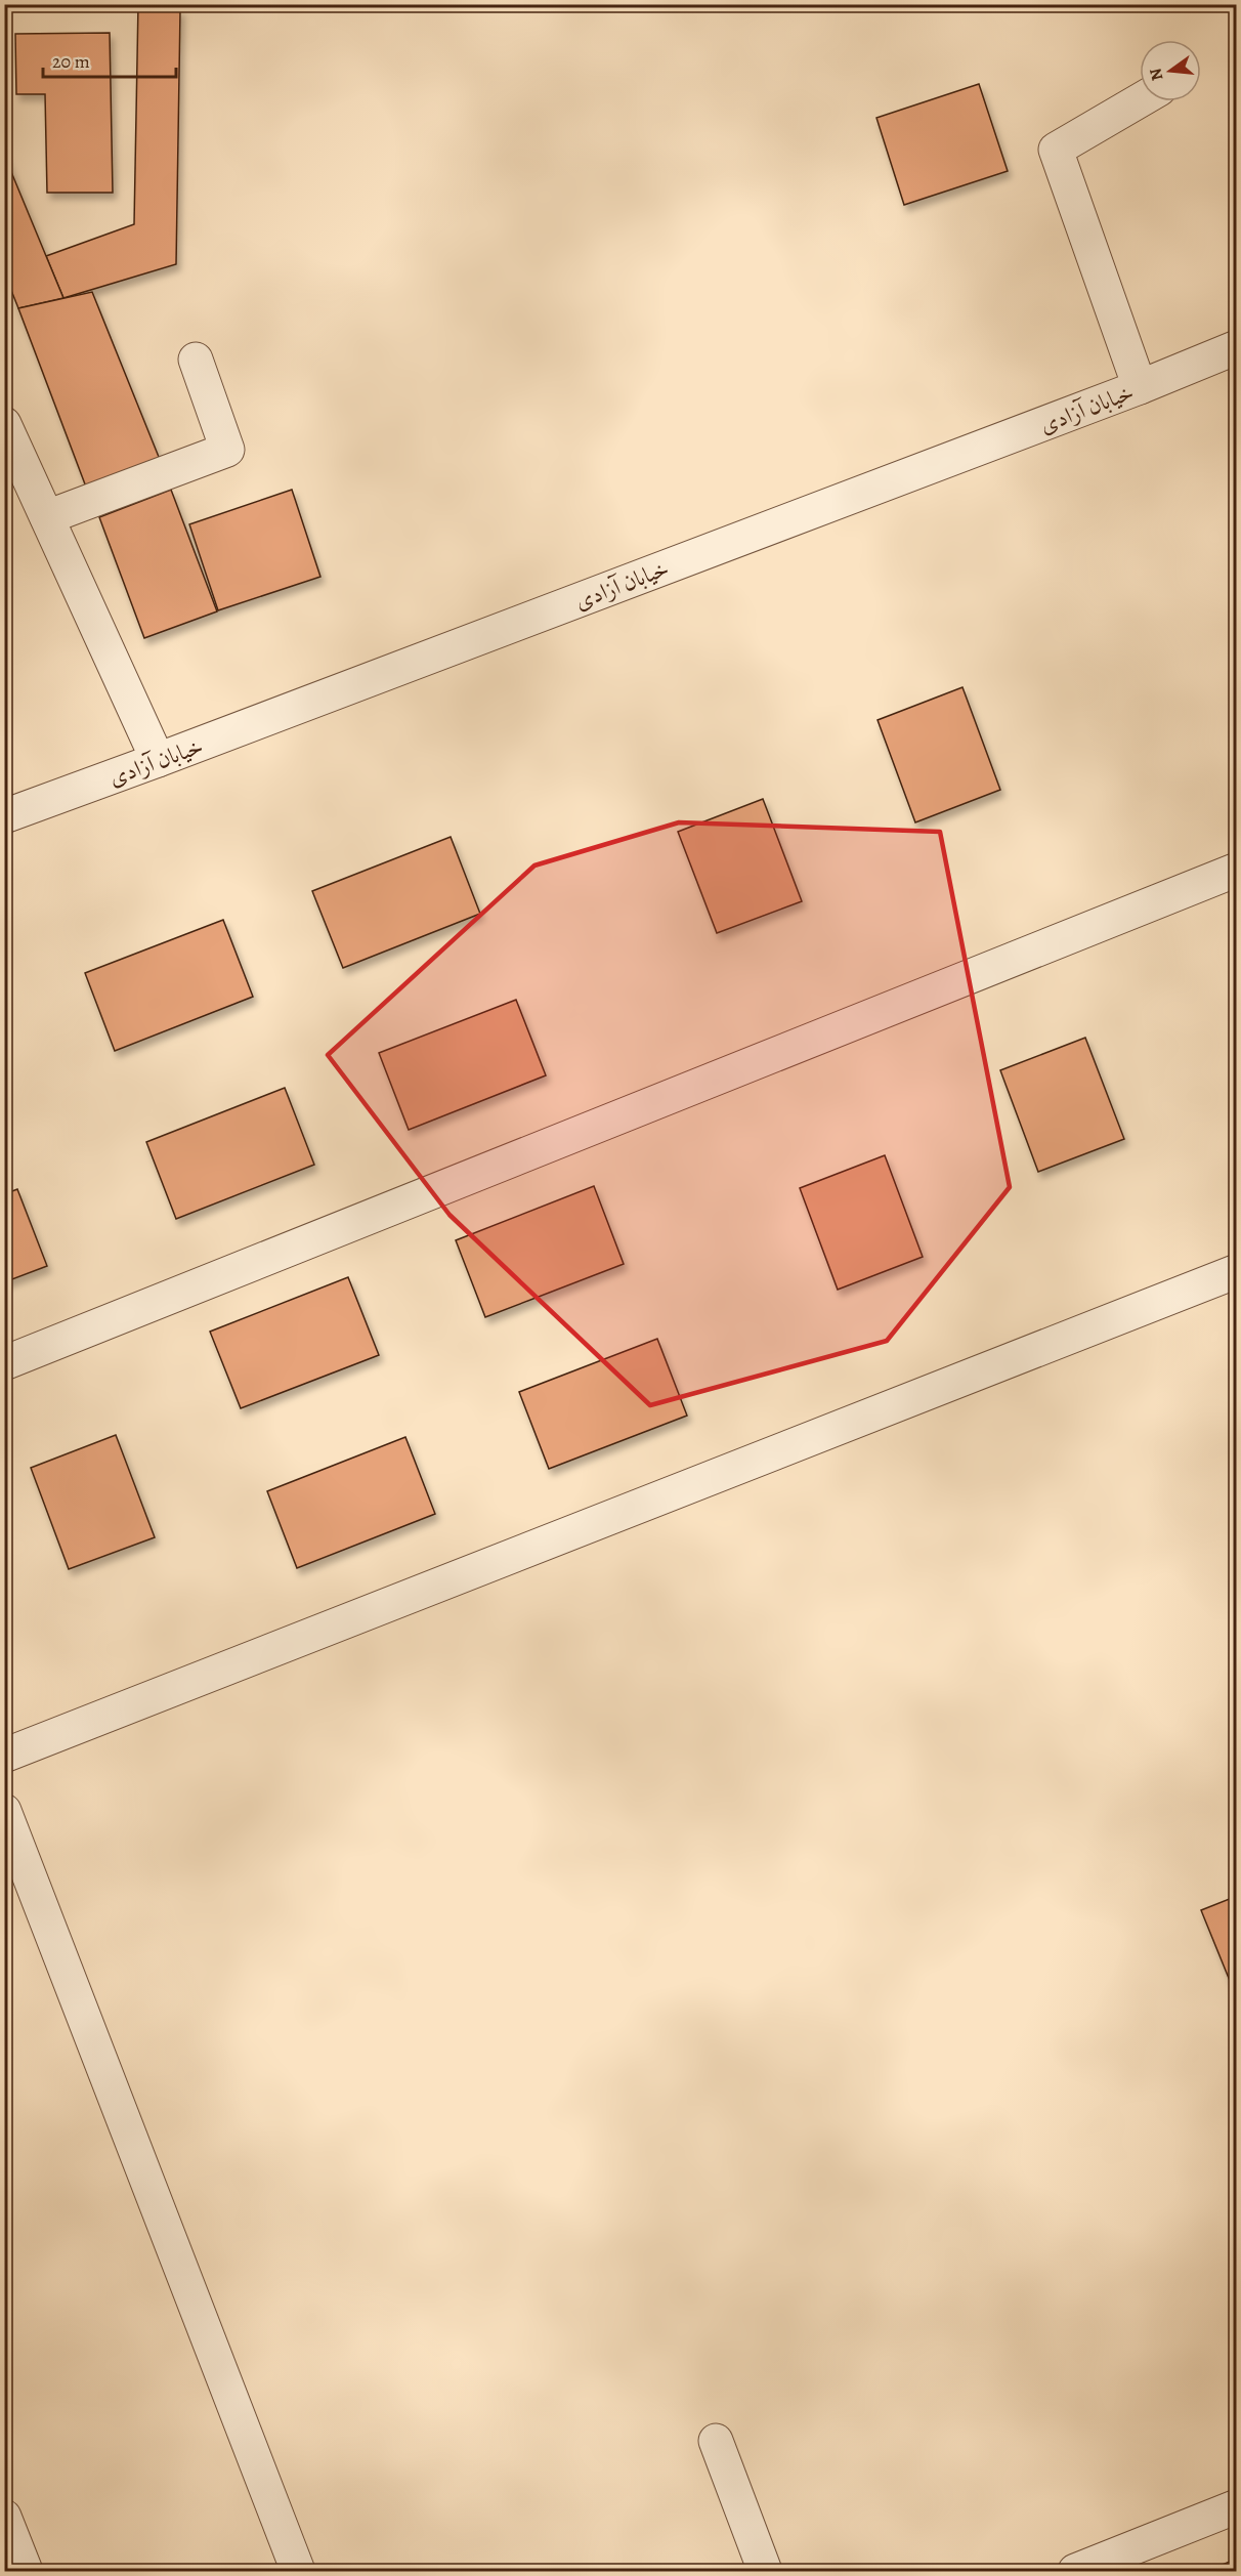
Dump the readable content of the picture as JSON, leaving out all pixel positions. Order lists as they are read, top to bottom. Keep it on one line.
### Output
{"streets":{"street":["خیابان آزادی"]},"scale_bar":"20 m","north":"left"}
